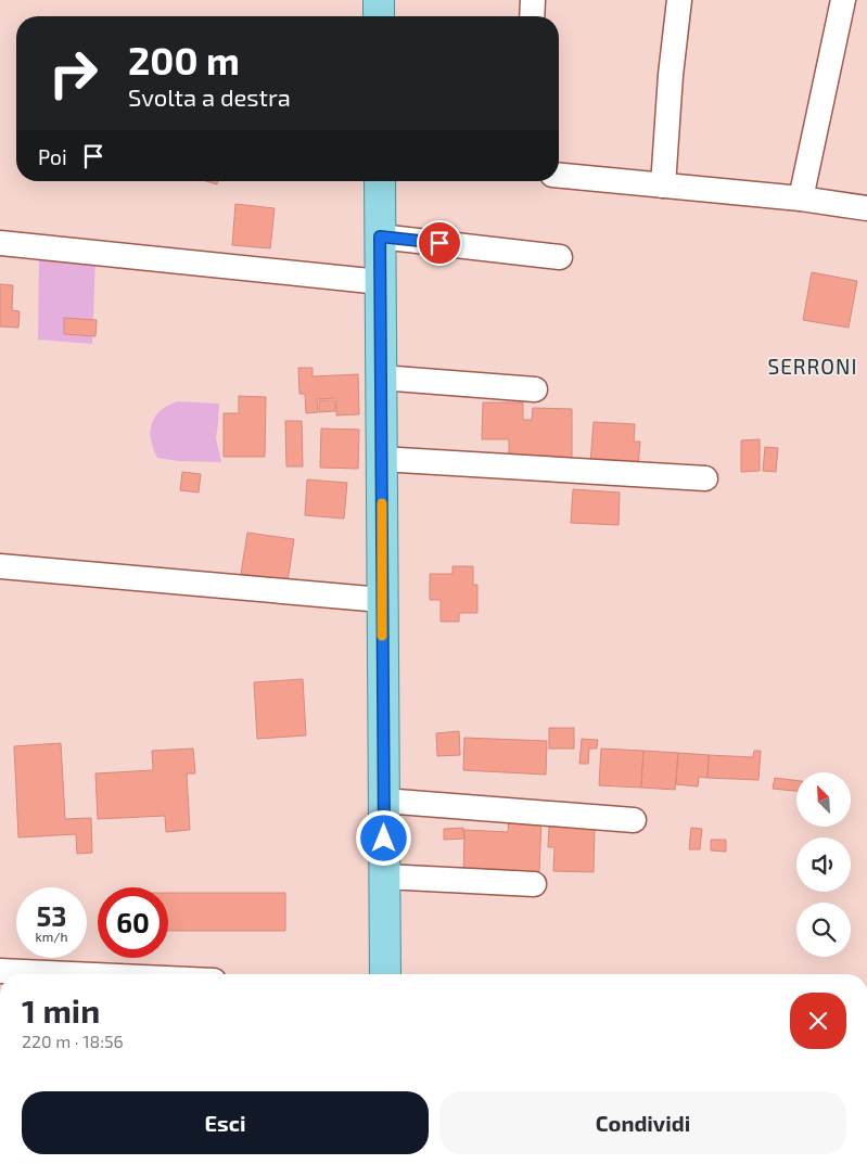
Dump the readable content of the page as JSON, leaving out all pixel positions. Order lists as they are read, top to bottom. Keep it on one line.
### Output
{"districts":["SERRONI"],"north":"top left","page":{"turn":["200 m","Svolta a destra"],"then":"Poi","speed":"53 km/h","limit":"60","heading":["1 min","220 m · 18:56"],"buttons":["Esci","Condividi"]}}
